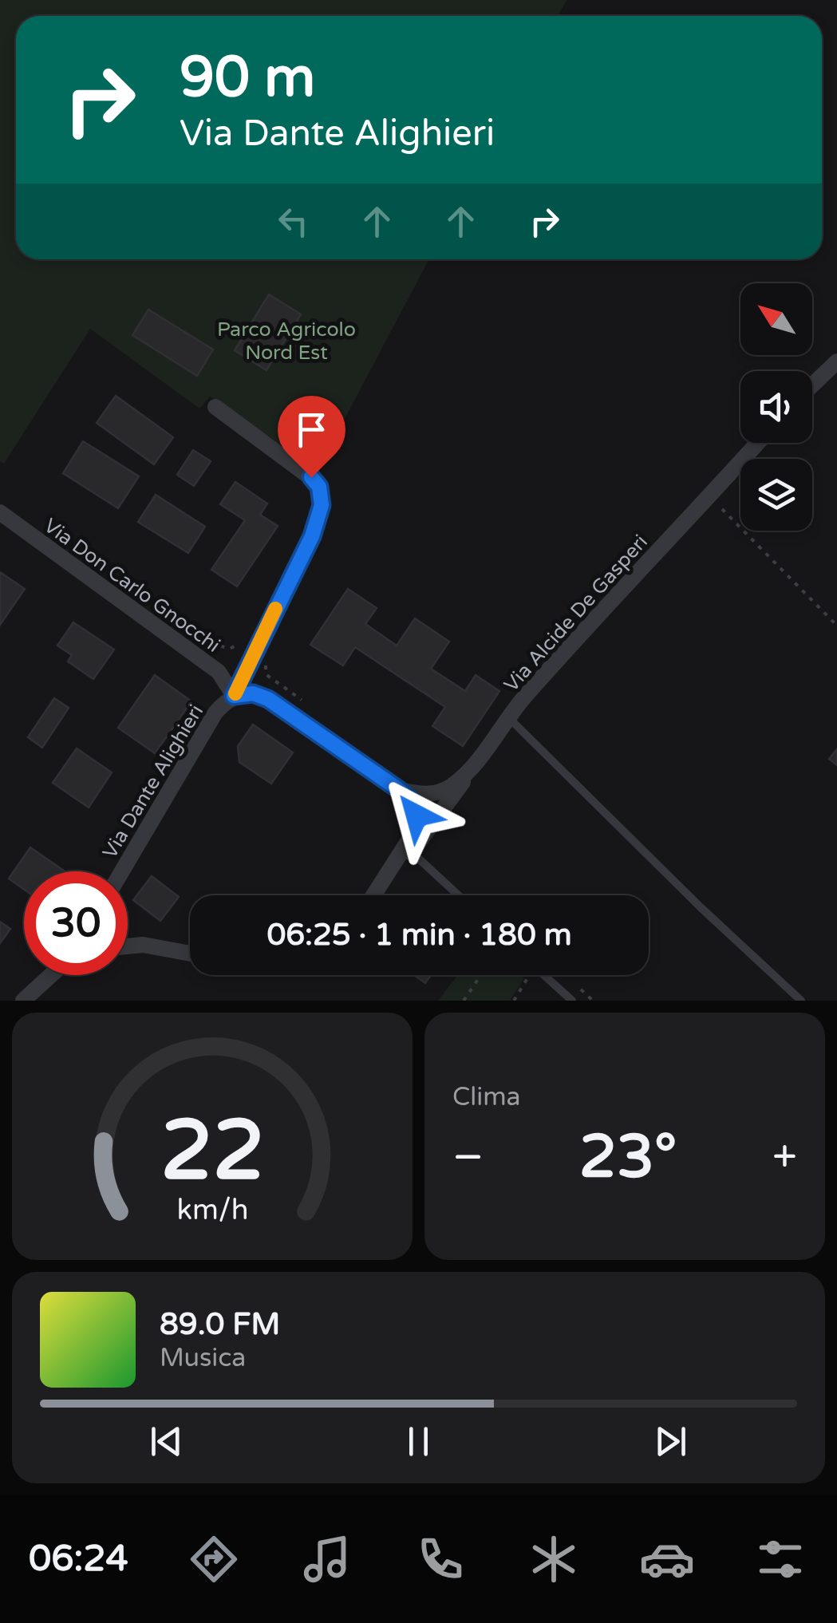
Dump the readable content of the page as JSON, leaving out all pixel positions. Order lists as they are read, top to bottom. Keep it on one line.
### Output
{"streets":{"street":["Via Don Carlo Gnocchi","Via Alcide De Gasperi","Via Dante Alighieri"]},"crossings":[["Via Don Carlo Gnocchi","Via Dante Alighieri"]],"parks":["Parco Agricolo Nord Est"],"north":"top left","page":{"turn":["90 m","Via Dante Alighieri"],"limit":"30","trip":"06:25 · 1 min · 180 m","tile":"Clima","heat":["−","23°","+"],"song":["89.0 FM","Musica"],"tabs":"06:24","gauge":["22","km/h"]}}
